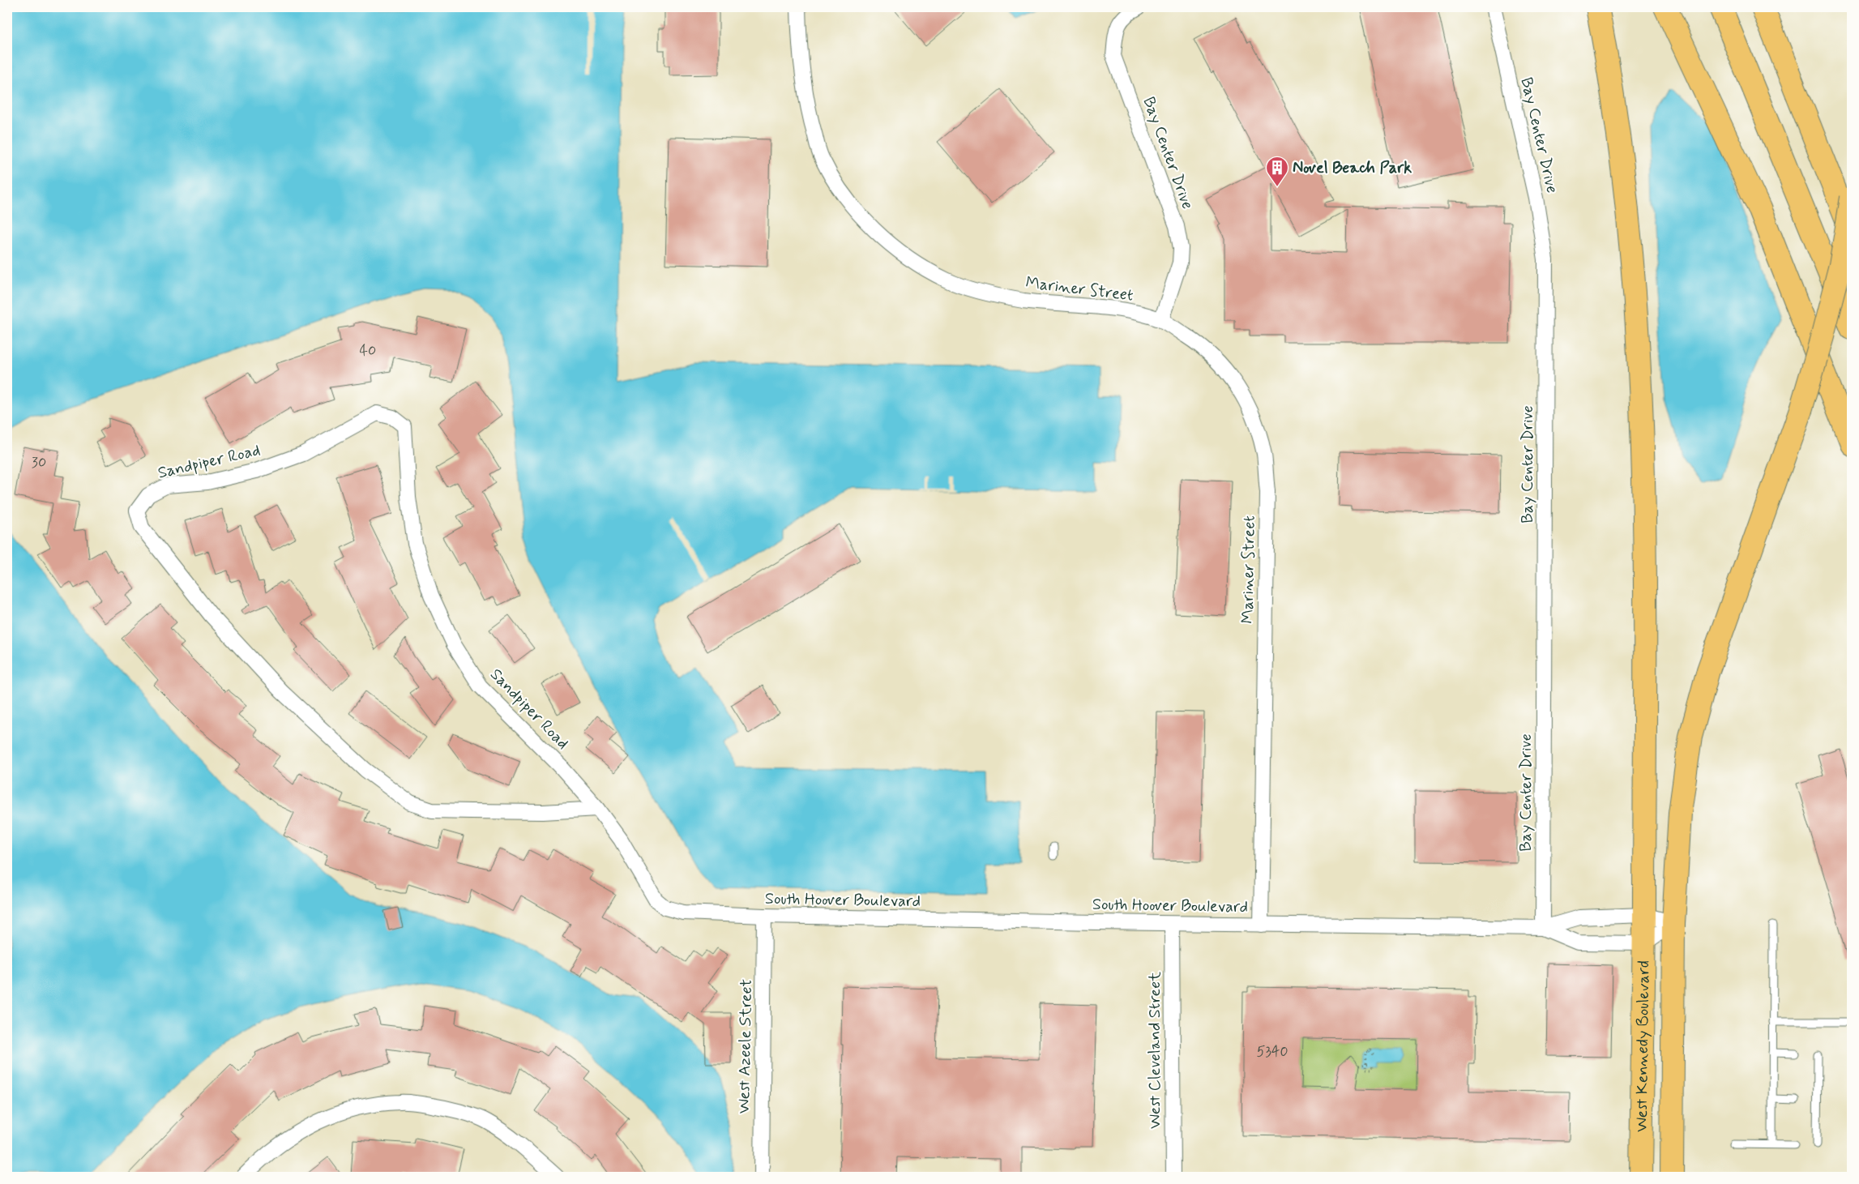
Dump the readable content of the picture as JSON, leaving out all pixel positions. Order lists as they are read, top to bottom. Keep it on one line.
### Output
{"streets":{"main road":["West Kennedy Boulevard"],"street":["Bay Center Drive","Mariner Street","Sandpiper Road","South Hoover Boulevard","West Azeele Street","West Cleveland Street"]},"crossings":[["Bay Center Drive","Mariner Street"],["Bay Center Drive","South Hoover Boulevard"],["Mariner Street","South Hoover Boulevard"],["Sandpiper Road","South Hoover Boulevard"],["South Hoover Boulevard","West Azeele Street"],["South Hoover Boulevard","West Kennedy Boulevard"],["South Hoover Boulevard","West Cleveland Street"]],"places":{"building":["Novel Beach Park"]},"house_numbers":["40","30","5340"]}
